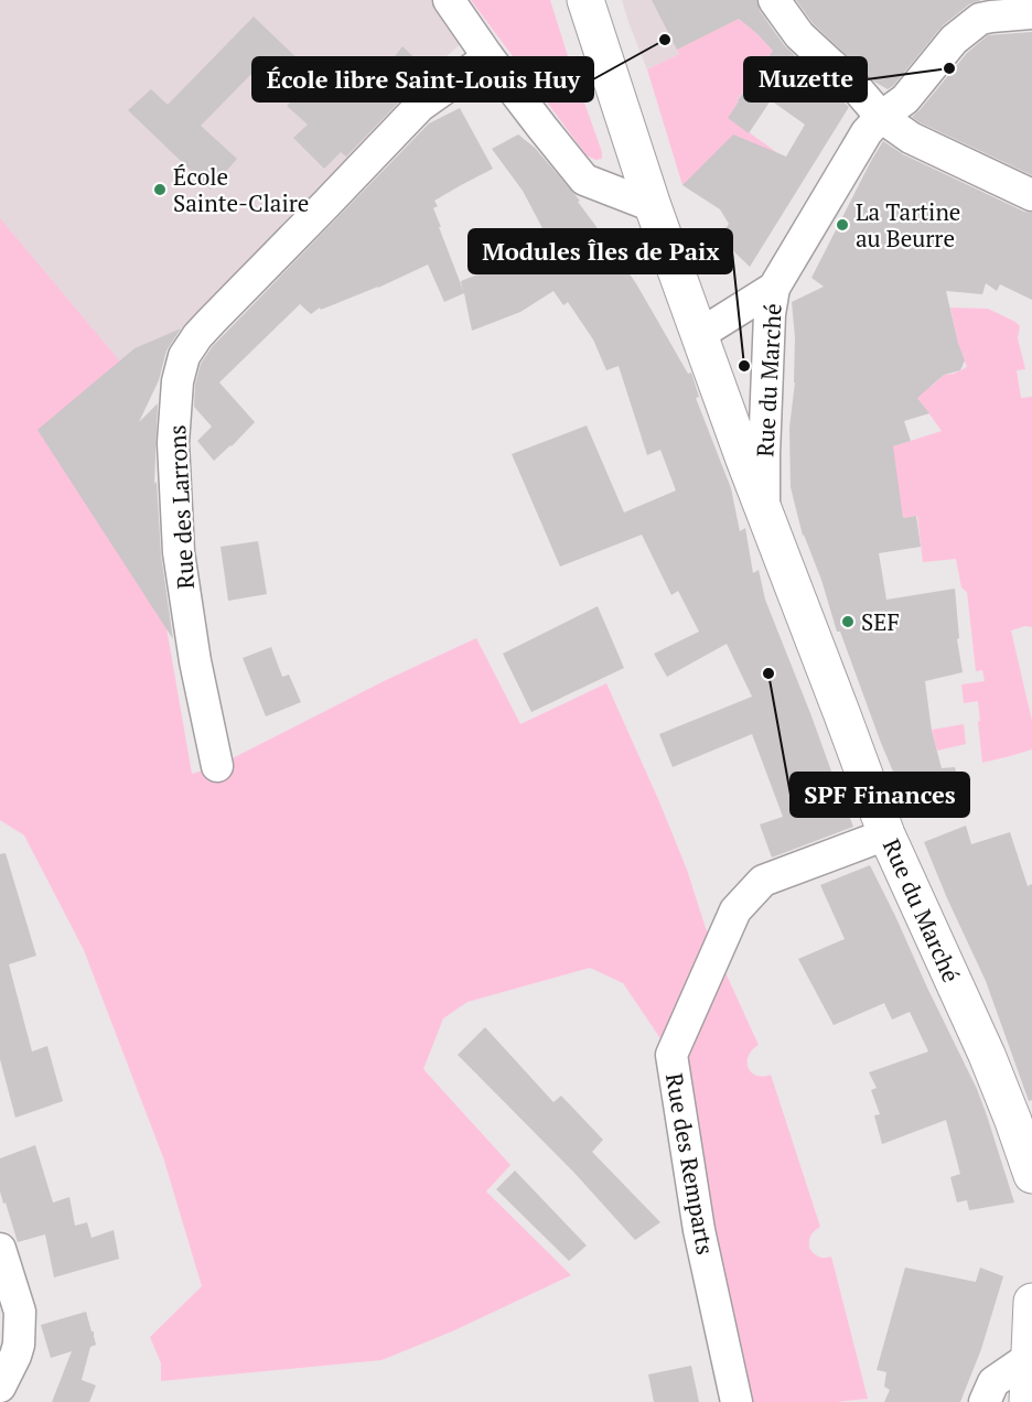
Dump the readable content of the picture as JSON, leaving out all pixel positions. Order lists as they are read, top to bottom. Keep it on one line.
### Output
{"streets":{"main road":["Rue du Marché"],"street":["Rue des Larrons","Rue des Remparts"]},"crossings":[["Rue du Marché","Rue des Remparts"]],"places":["École libre Saint-Louis Huy","Muzette","École Sainte-Claire","La Tartine au Beurre","Modules Îles de Paix","SEF","SPF Finances"]}
